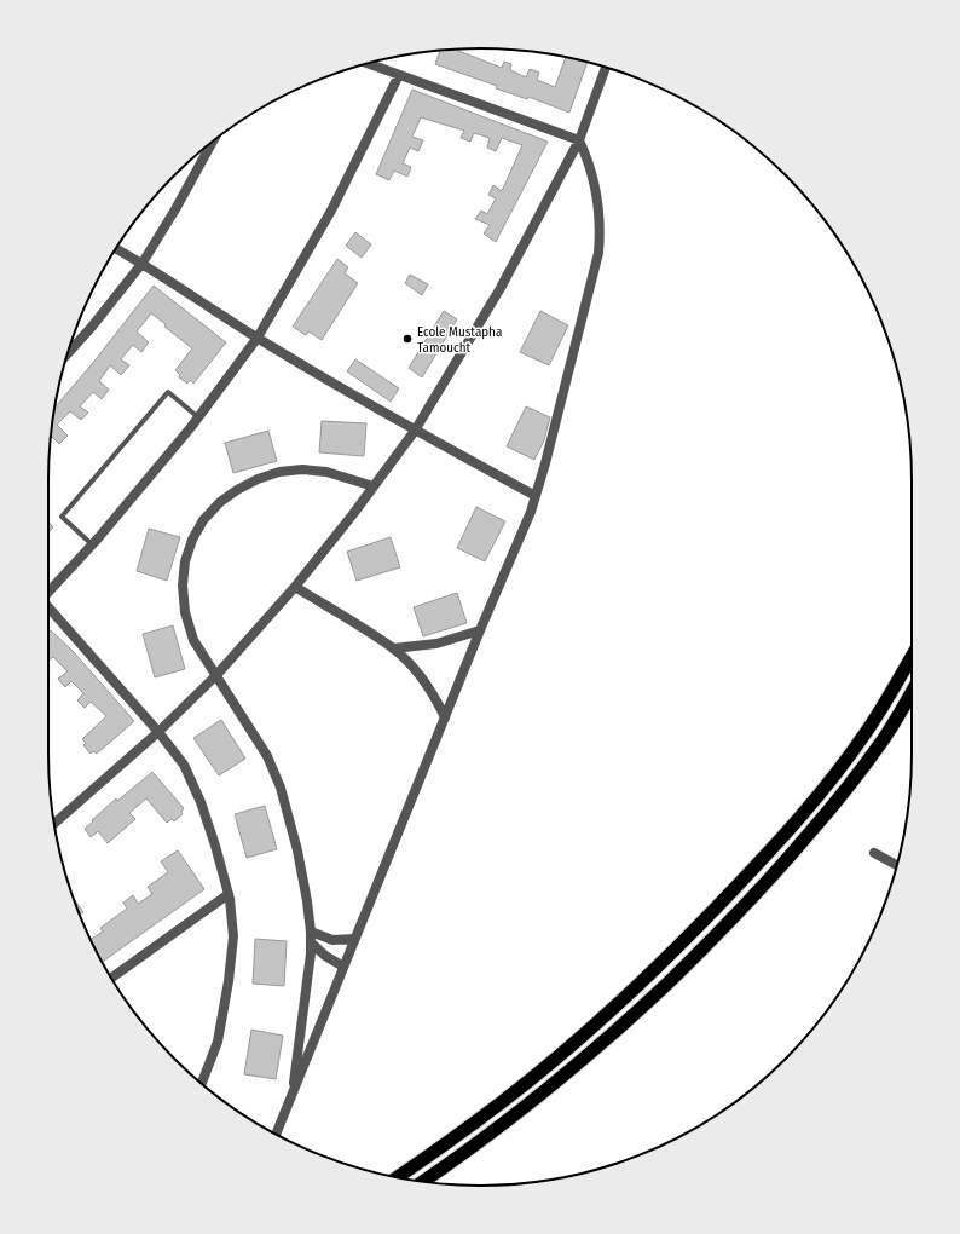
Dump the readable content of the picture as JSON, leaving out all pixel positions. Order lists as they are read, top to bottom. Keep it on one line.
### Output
{"places":["Ecole Mustapha Tamoucht"]}
